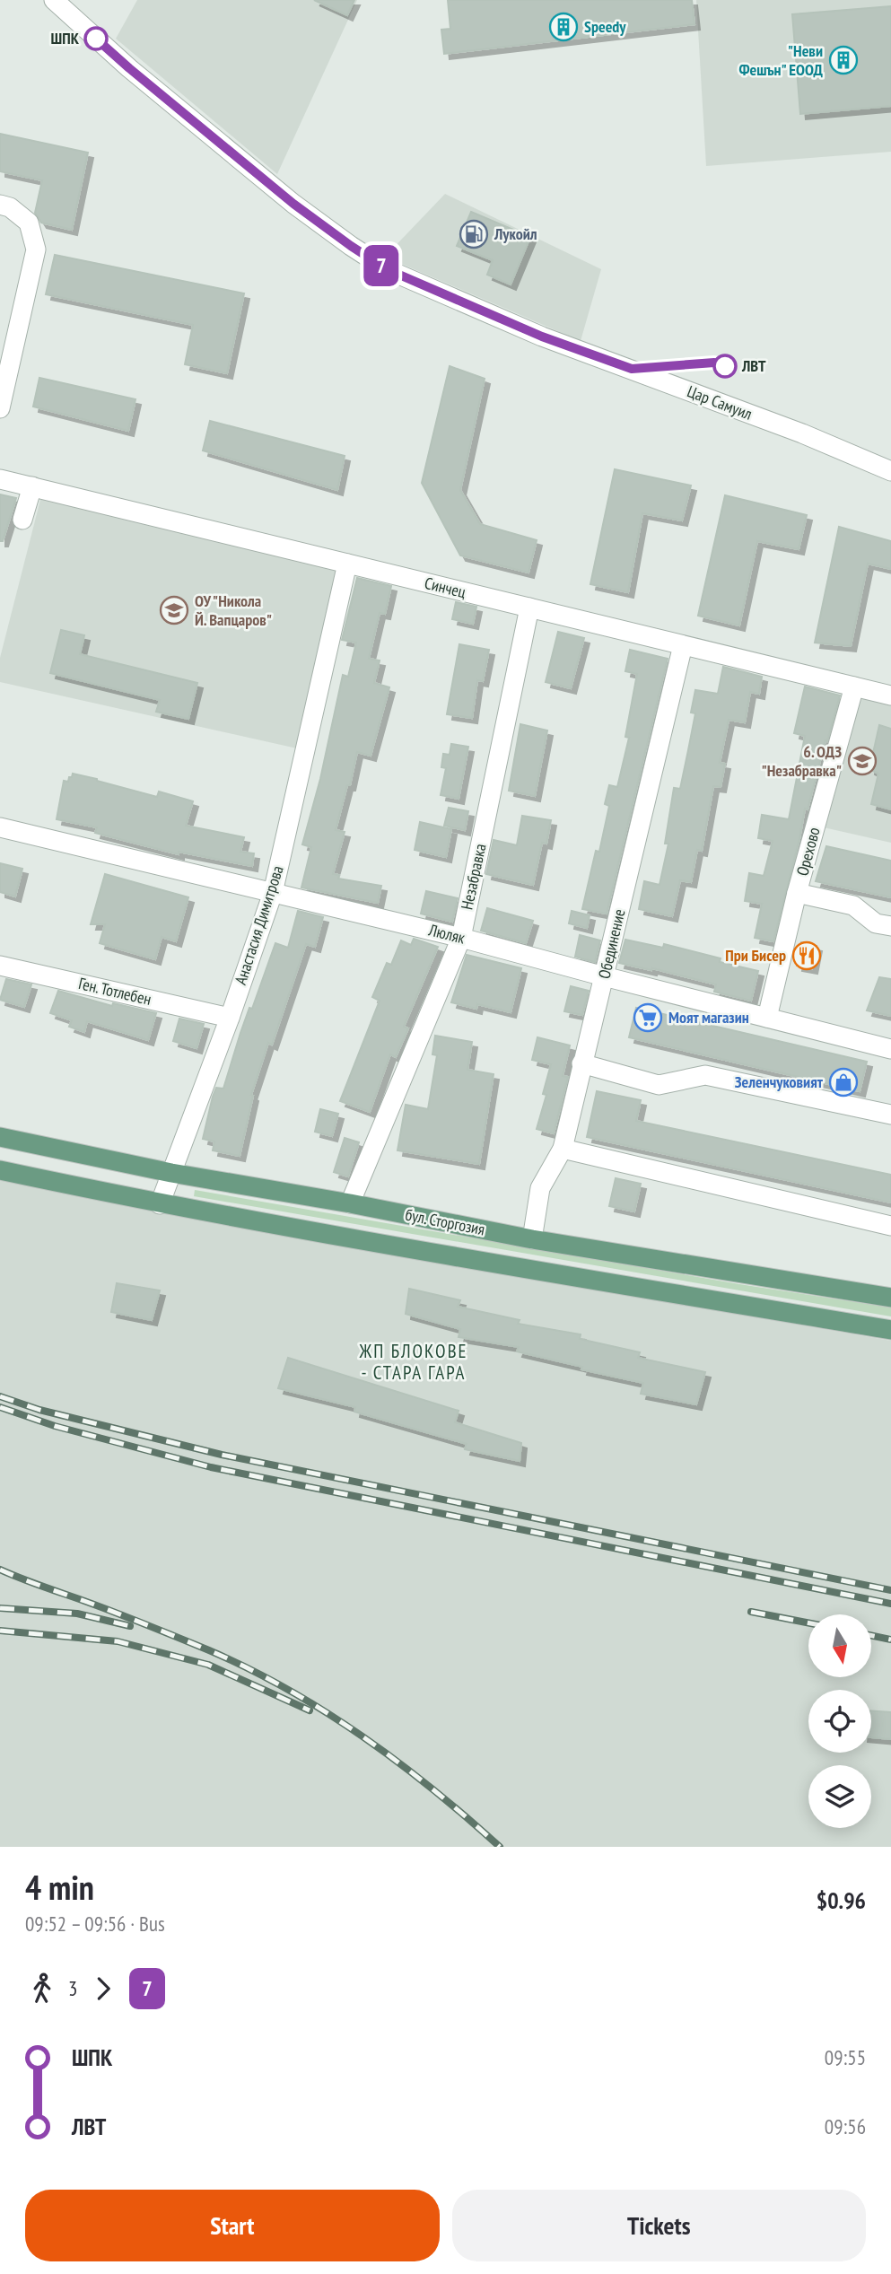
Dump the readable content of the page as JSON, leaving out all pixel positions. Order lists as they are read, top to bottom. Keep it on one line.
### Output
{"streets":{"main road":["бул. Сторгозия"],"street":["Цар Самуил","Синчец","Орехово","Незабравка","Анастасия Димитрова","Люляк","Обединение","Ген. Тотлебен"]},"crossings":[["Синчец","Орехово"],["Синчец","Незабравка"],["Синчец","Анастасия Димитрова"],["Синчец","Обединение"],["Орехово","Люляк"],["Незабравка","Люляк"],["Незабравка","бул. Сторгозия"],["Анастасия Димитрова","Люляк"],["Анастасия Димитрова","Ген. Тотлебен"],["Анастасия Димитрова","бул. Сторгозия"],["Люляк","Обединение"],["Обединение","бул. Сторгозия"]],"districts":["ЖП БЛОКОВЕ - СТАРА ГАРА"],"places":{"building":["Speedy","\"Неви Фешън\" ЕООД"],"other":["ШПК","ЛВТ"],"fuel station":["Лукойл"],"school or university":["ОУ \"Никола Й. Вапцаров\"","6. ОДЗ \"Незабравка\""],"restaurant":["При Бисер"],"supermarket":["Моят магазин"],"shop":["Зеленчуковият"]},"lines":["bus line 7"],"north":"bottom","page":{"on_map":"7","heading":["4 min","09:52 – 09:56 · Bus","$0.96"],"legs":["3","7"],"list":[{"name":"ШПК","value":"09:55"},{"name":"ЛВТ","value":"09:56"}],"buttons":["Start","Tickets"]}}
